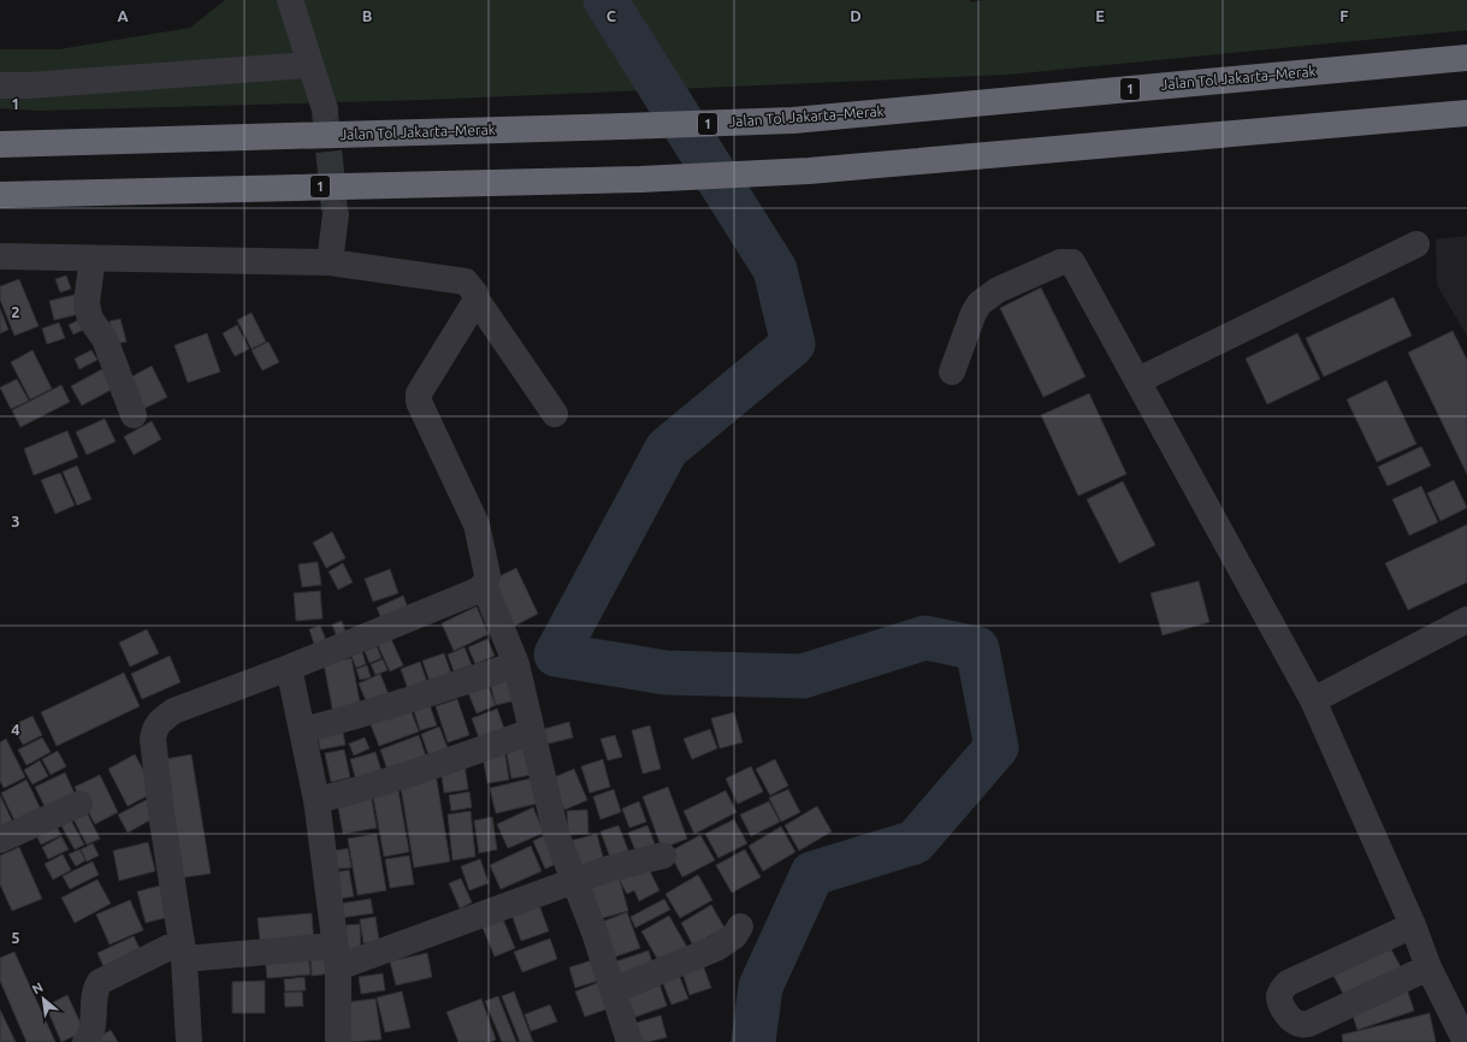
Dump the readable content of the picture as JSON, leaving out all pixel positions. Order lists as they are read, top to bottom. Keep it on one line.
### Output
{"streets":{"highway":["Jalan Tol Jakarta–Merak","1"]},"north":"top left","grid":{"columns":["A","B","C","D","E","F"],"rows":["1","2","3","4","5"]}}
